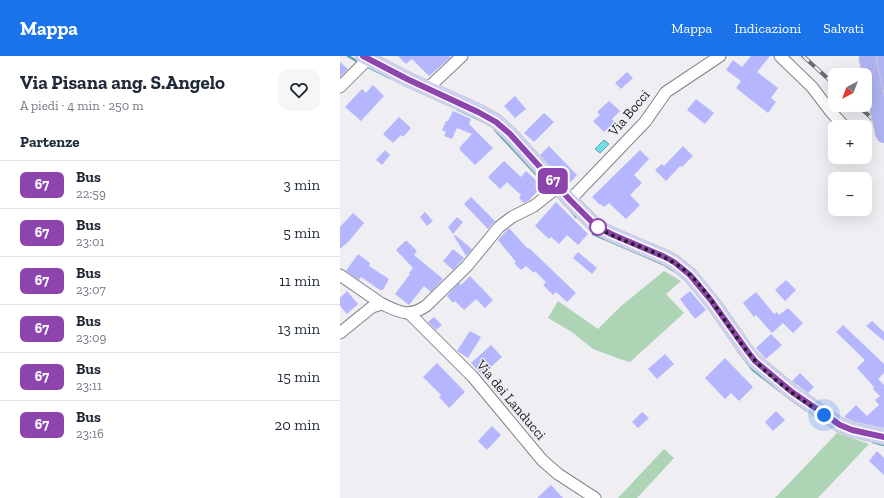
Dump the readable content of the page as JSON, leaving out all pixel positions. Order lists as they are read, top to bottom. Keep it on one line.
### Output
{"streets":{"street":["Via Bocci","Via dei Landucci"]},"lines":["bus line 67"],"north":"bottom left","page":{"header":"Mappa","nav":["Mappa","Indicazioni","Salvati"],"heading":[["Via Pisana ang. S.Angelo","A piedi · 4 min · 250 m"],"Partenze"],"on_map":"67","map_buttons":["+","−"],"list":[{"mark":"67","name":"Bus","note":"22:59","value":"3 min"},{"mark":"67","name":"Bus","note":"23:01","value":"5 min"},{"mark":"67","name":"Bus","note":"23:07","value":"11 min"},{"mark":"67","name":"Bus","note":"23:09","value":"13 min"},{"mark":"67","name":"Bus","note":"23:11","value":"15 min"},{"mark":"67","name":"Bus","note":"23:16","value":"20 min"}]}}
